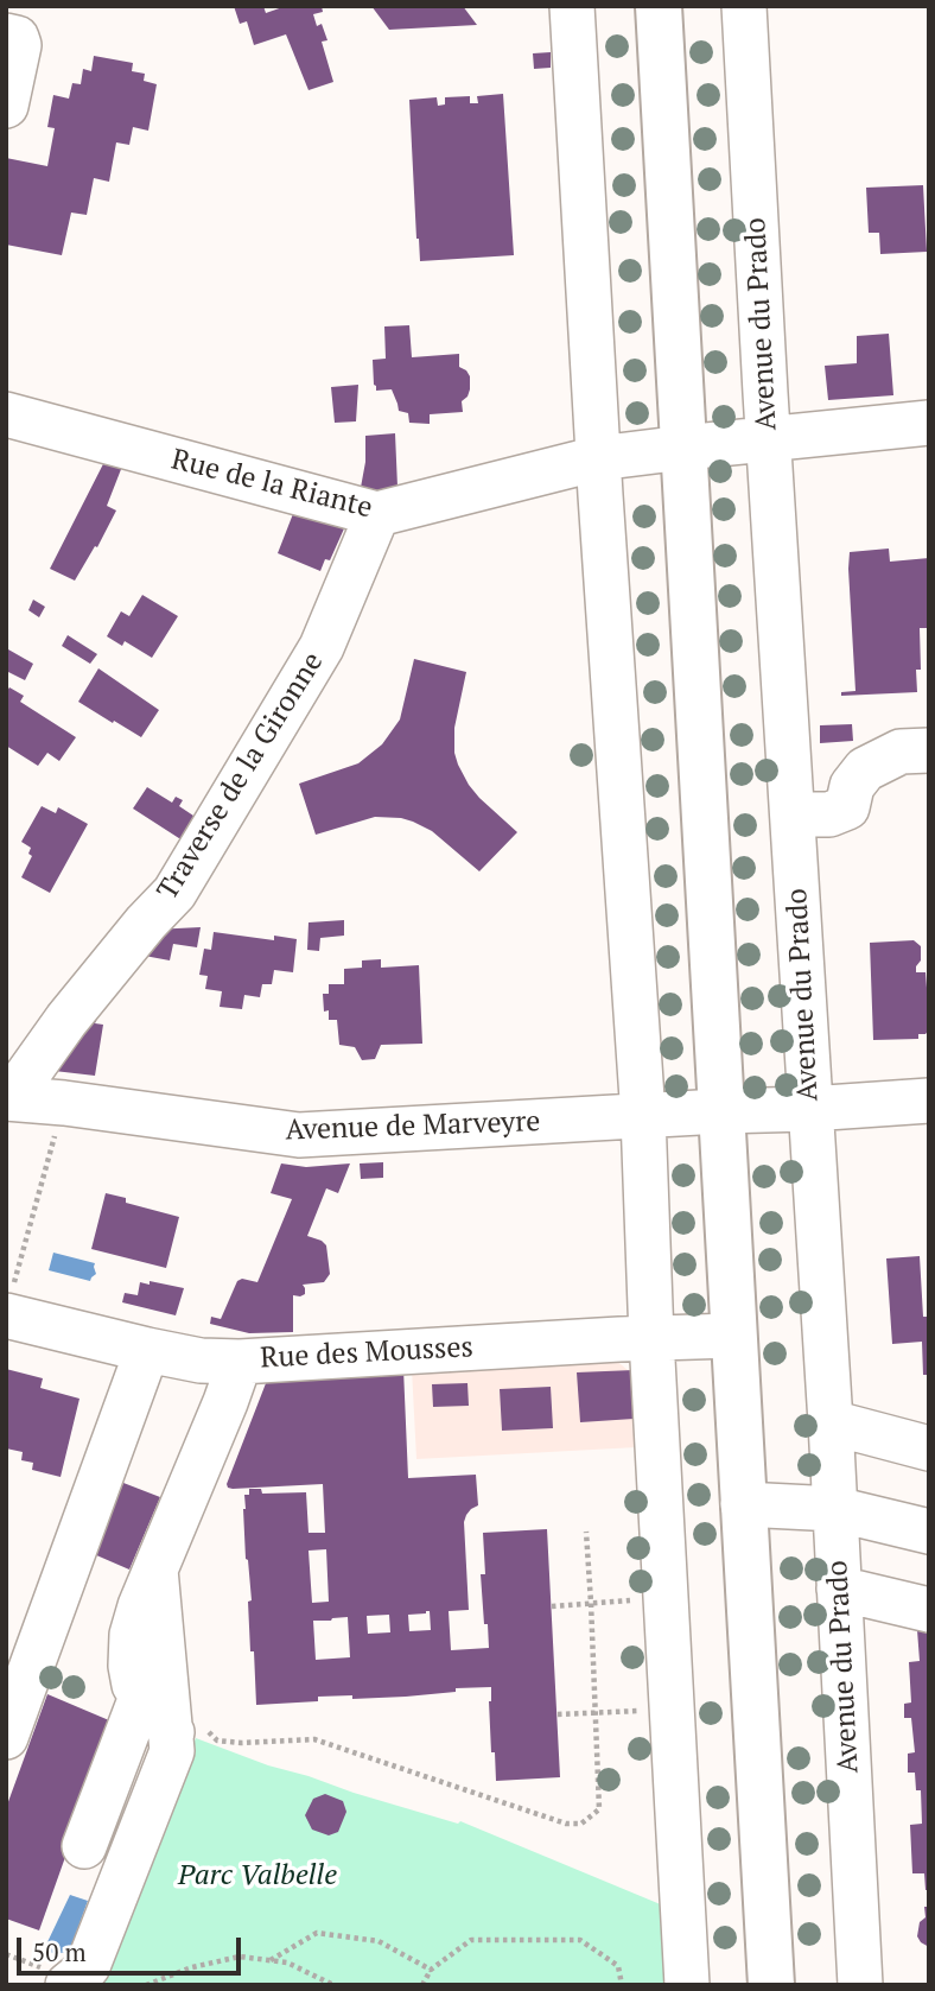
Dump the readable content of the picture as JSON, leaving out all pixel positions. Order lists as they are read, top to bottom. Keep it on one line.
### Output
{"streets":{"street":["Avenue du Prado","Rue de la Riante","Traverse de la Gironne","Avenue de Marveyre","Rue des Mousses"]},"crossings":[["Avenue du Prado","Rue de la Riante"],["Avenue du Prado","Avenue de Marveyre"],["Rue de la Riante","Traverse de la Gironne"],["Traverse de la Gironne","Avenue de Marveyre"]],"parks":["Parc Valbelle"],"scale_bar":"50 m"}
